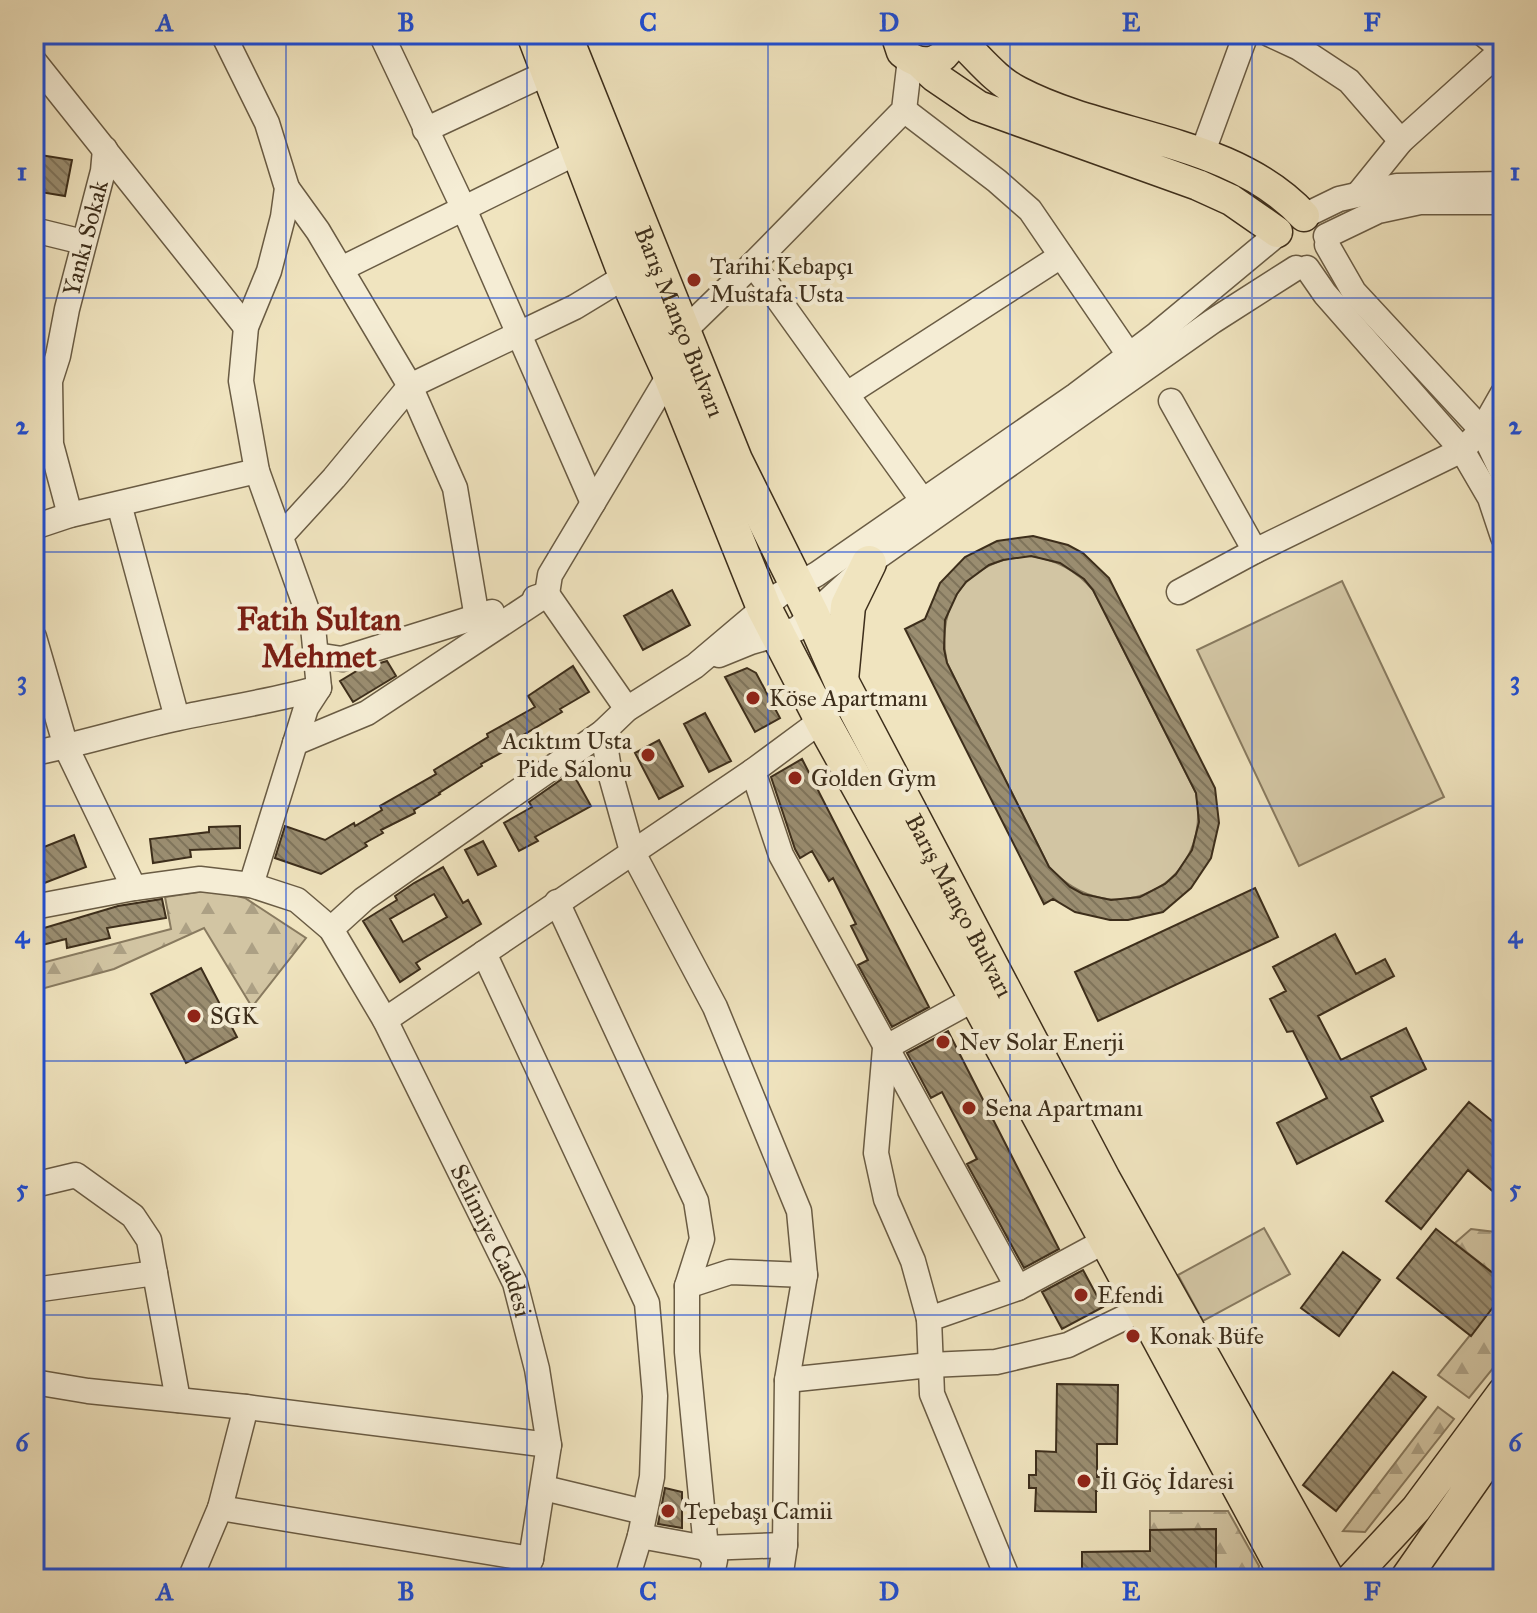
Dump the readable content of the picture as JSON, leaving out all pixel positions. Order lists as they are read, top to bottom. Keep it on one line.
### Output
{"streets":{"highway":["Barış Manço Bulvarı"],"street":["Yankı Sokak","Selimiye Caddesi"]},"districts":["Fatih Sultan Mehmet"],"places":["Tarihi Kebapçı Mustafa Usta","Köse Apartmanı","Acıktım Usta Pide Salonu","Golden Gym","SGK","Nev Solar Enerji","Sena Apartmanı","Efendi","Konak Büfe","İl Göç İdaresi","Tepebaşı Camii"],"grid":{"columns":["A","B","C","D","E","F"],"rows":["1","2","3","4","5","6"]}}
